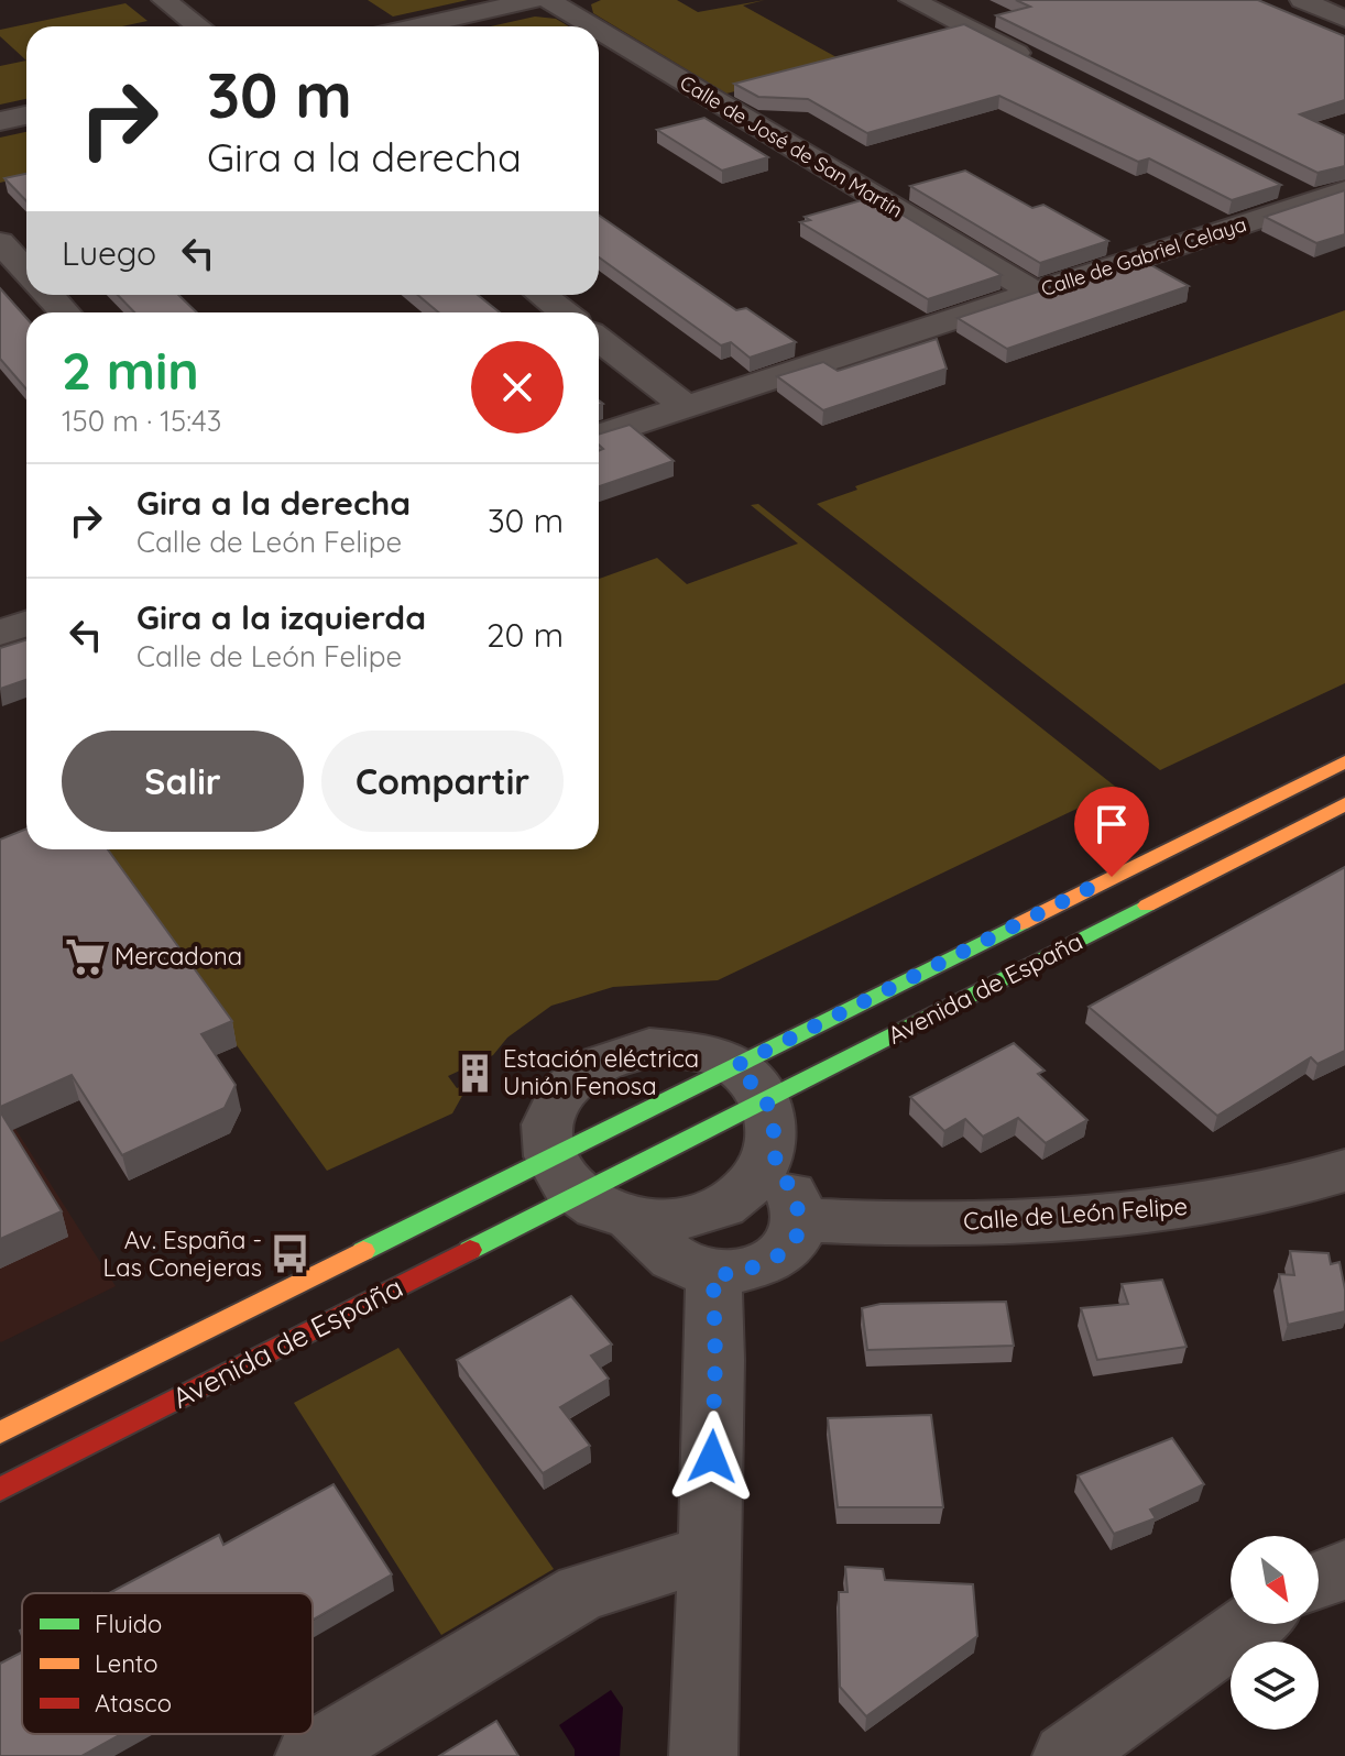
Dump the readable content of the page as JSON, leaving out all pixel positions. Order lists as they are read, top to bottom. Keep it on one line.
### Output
{"streets":{"street":["Calle de José de San Martín","Calle de Gabriel Celaya","Avenida de España","Calle de León Felipe"]},"crossings":[["Calle de José de San Martín","Calle de Gabriel Celaya"]],"places":{"supermarket":["Mercadona"],"building":["Estación eléctrica Unión Fenosa"],"bus stop":["Av. España - Las Conejeras"]},"legend":["Fluido","Lento","Atasco"],"north":"bottom right","page":{"turn":["30 m","Gira a la derecha"],"then":"Luego","heading":["2 min","150 m · 15:43"],"list":[{"name":"Gira a la derecha","note":"Calle de León Felipe","value":"30 m"},{"name":"Gira a la izquierda","note":"Calle de León Felipe","value":"20 m"}],"buttons":["Salir","Compartir"]}}
